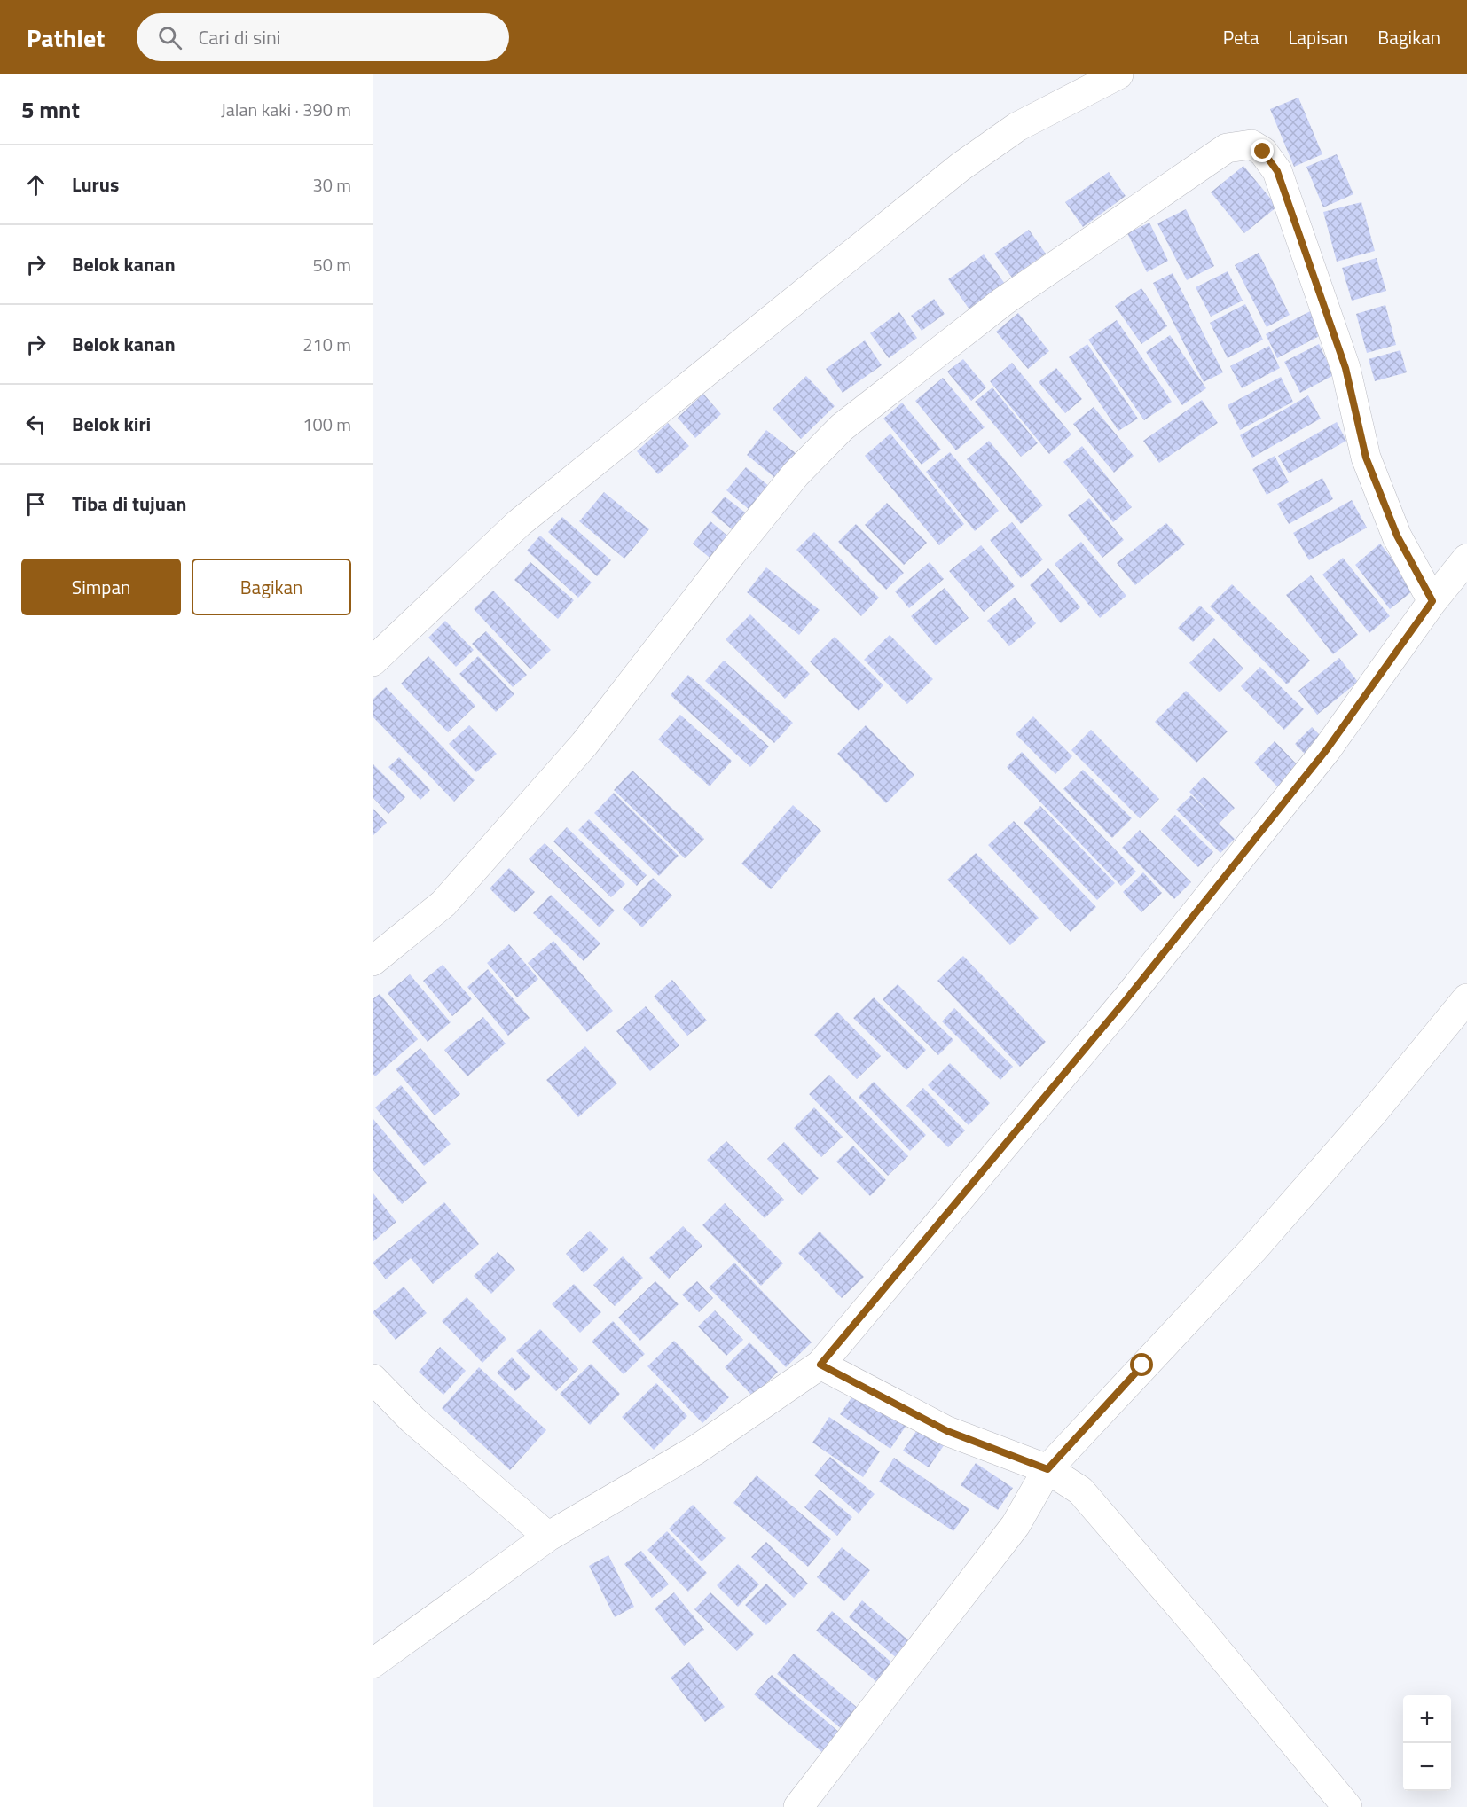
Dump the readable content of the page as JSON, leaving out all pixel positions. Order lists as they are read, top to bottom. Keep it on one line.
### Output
{"page":{"header":"Pathlet","search":"Cari di sini","nav":["Peta","Lapisan","Bagikan"],"heading":["5 mnt","Jalan kaki · 390 m"],"list":[["Lurus","30 m"],["Belok kanan","50 m"],["Belok kanan","210 m"],["Belok kiri","100 m"],"Tiba di tujuan"],"buttons":["Simpan","Bagikan"],"map_buttons":["+","−"]}}
